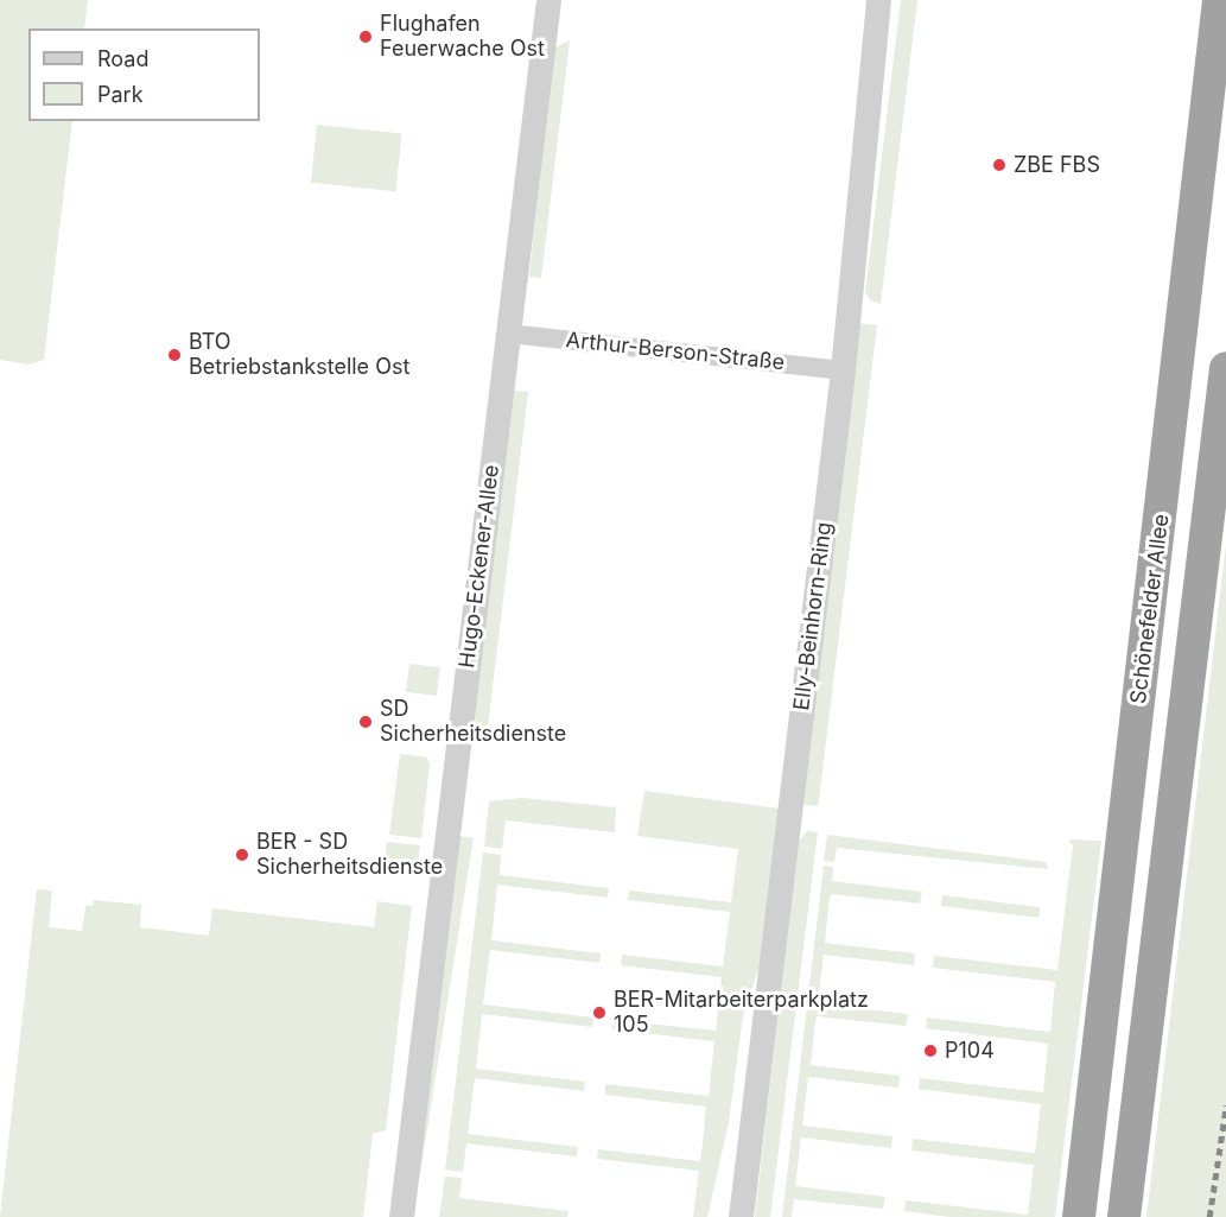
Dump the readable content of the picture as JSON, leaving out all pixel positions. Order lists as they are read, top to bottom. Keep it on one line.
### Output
{"streets":{"highway":["Schönefelder Allee"],"street":["Arthur-Berson-Straße","Hugo-Eckener-Allee","Elly-Beinhorn-Ring"]},"crossings":[["Arthur-Berson-Straße","Hugo-Eckener-Allee"],["Arthur-Berson-Straße","Elly-Beinhorn-Ring"]],"places":["Flughafen Feuerwache Ost","ZBE FBS","BTO Betriebstankstelle Ost","SD Sicherheitsdienste","BER - SD Sicherheitsdienste","BER-Mitarbeiterparkplatz 105","P104"],"legend":["Road","Park"]}
